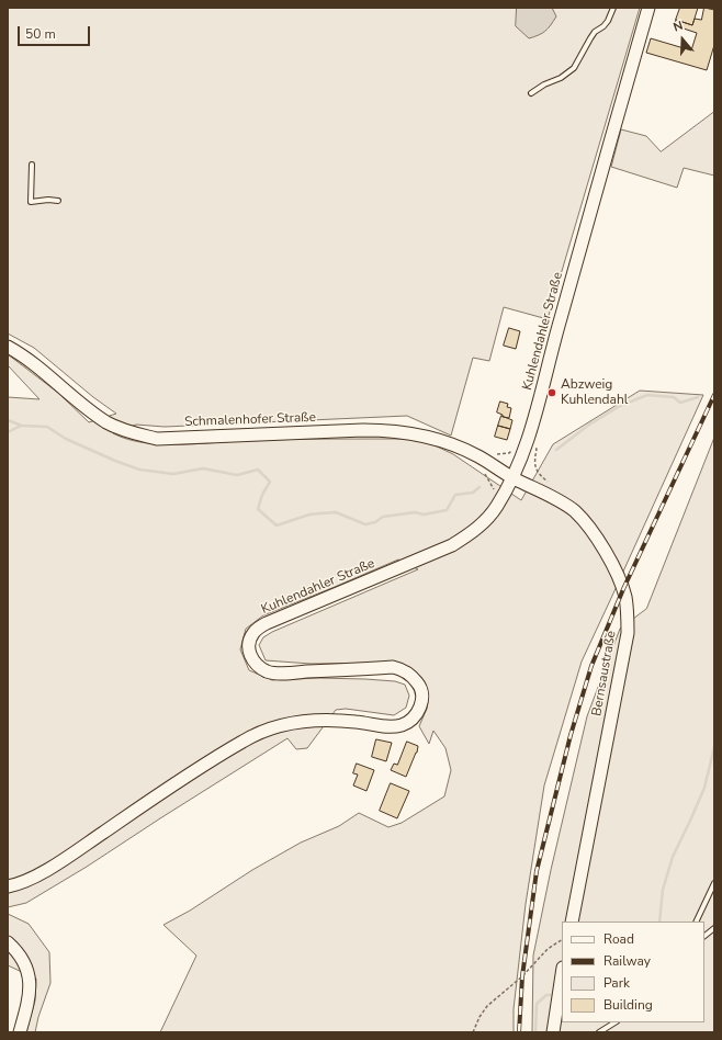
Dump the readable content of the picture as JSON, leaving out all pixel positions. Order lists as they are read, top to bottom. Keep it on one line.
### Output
{"streets":{"main road":["Kuhlendahler Straße","Schmalenhofer Straße","Bernsaustraße"]},"crossings":[["Kuhlendahler Straße","Schmalenhofer Straße"],["Kuhlendahler Straße","Bernsaustraße"],["Schmalenhofer Straße","Bernsaustraße"]],"places":["Abzweig Kuhlendahl"],"legend":["Road","Railway","Park","Building"],"scale_bar":"50 m","north":"top"}
